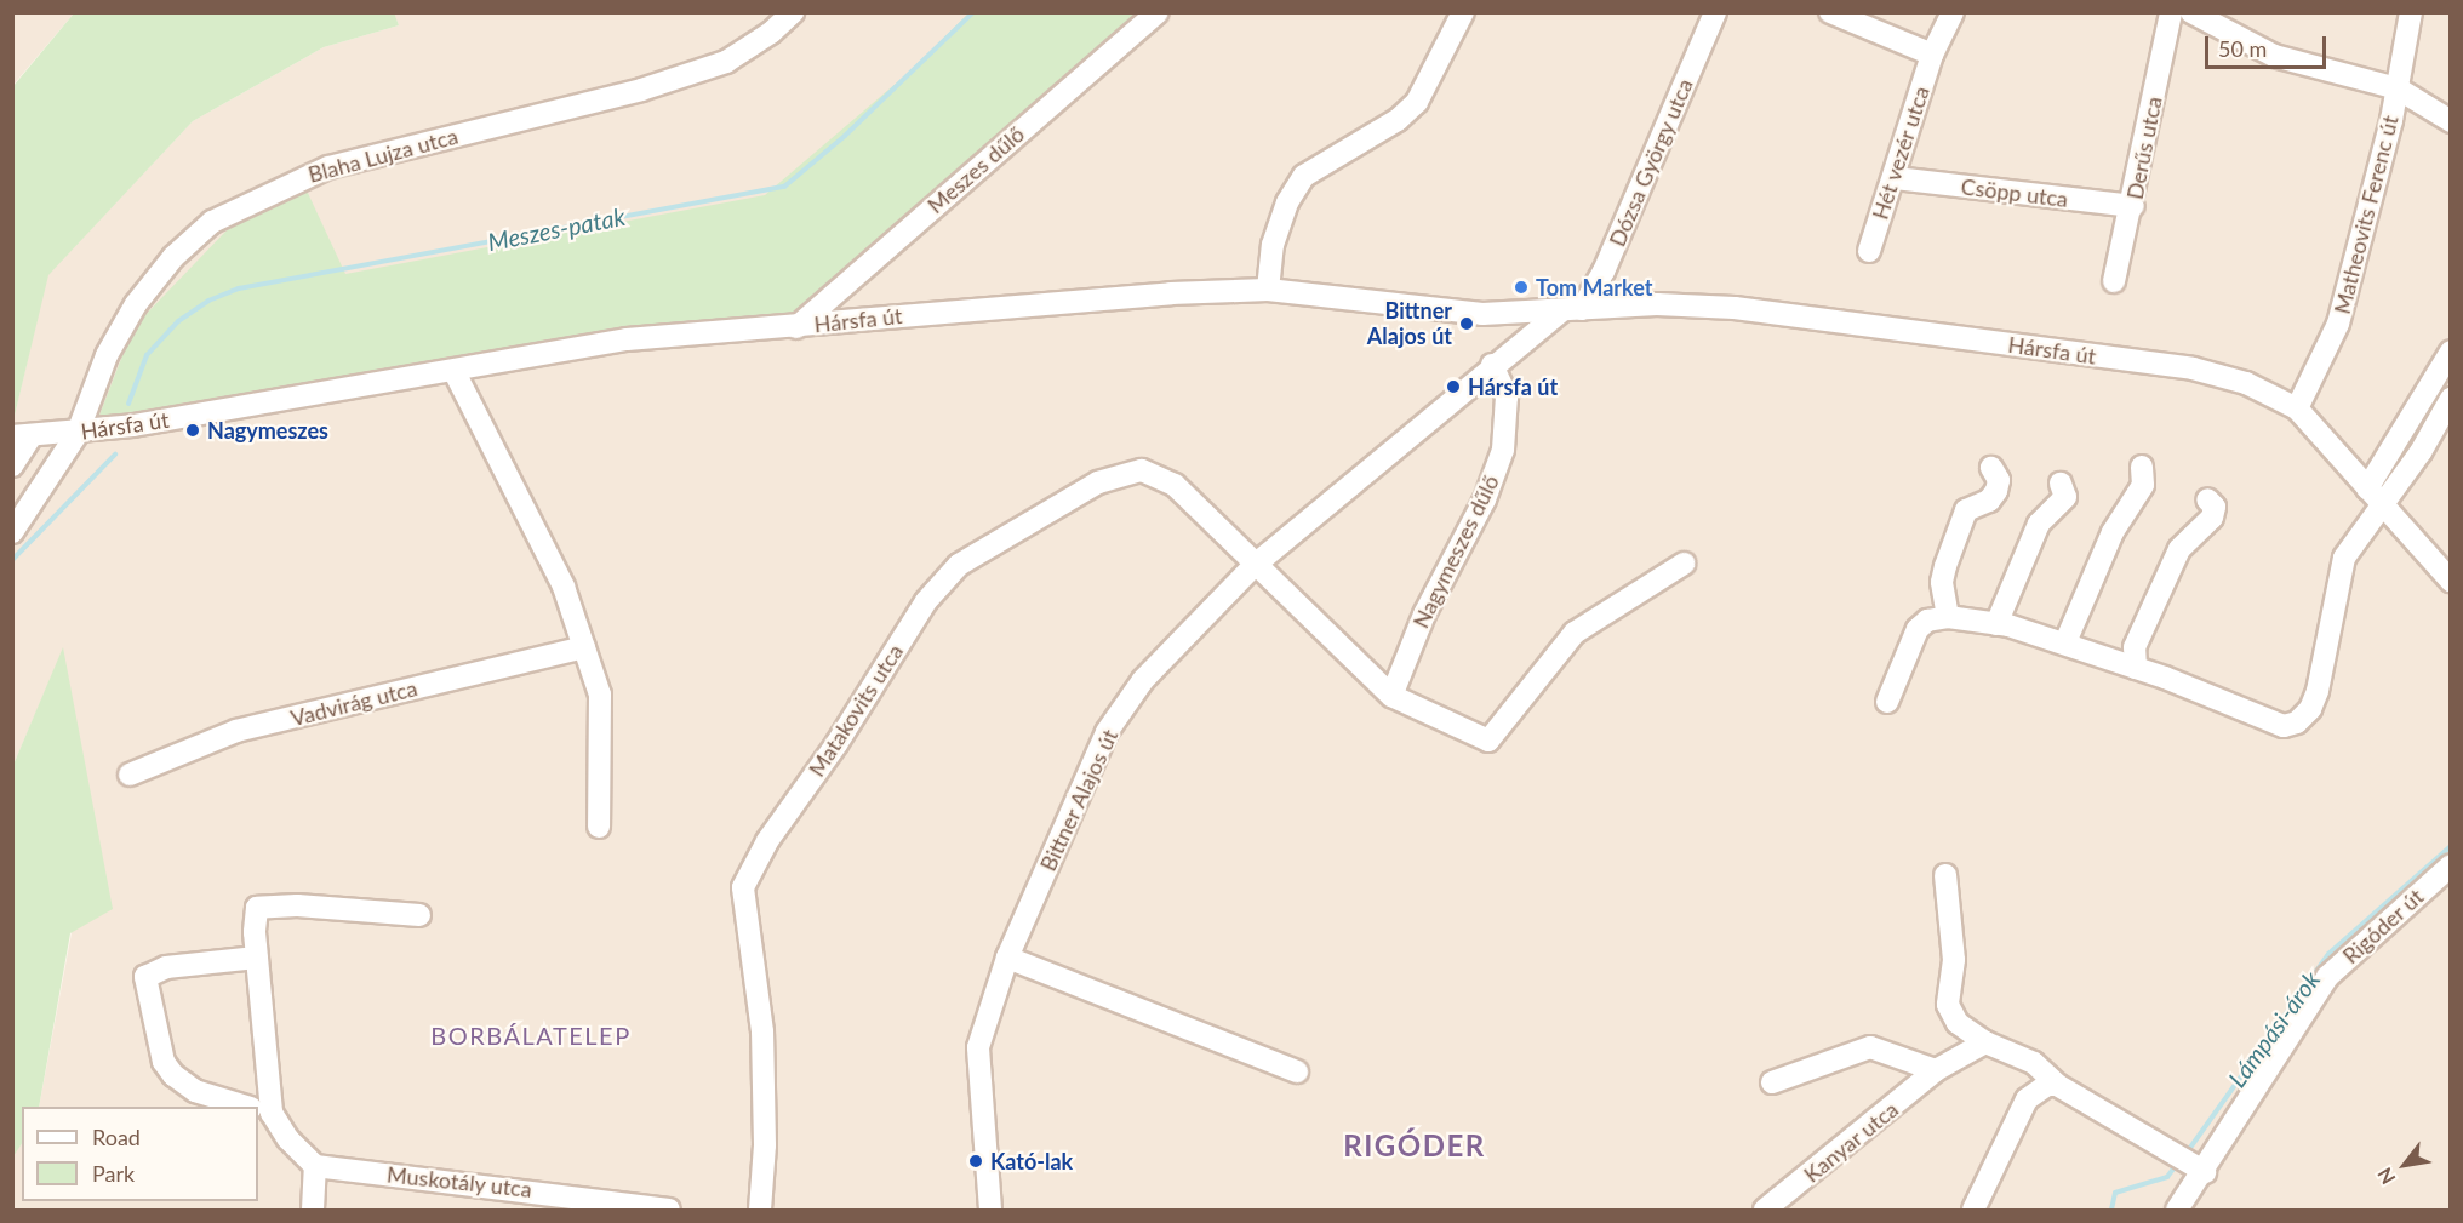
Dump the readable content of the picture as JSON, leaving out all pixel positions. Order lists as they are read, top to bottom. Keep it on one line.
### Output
{"streets":{"street":["Derűs utca","Hét vezér utca","Blaha Lujza utca","Dózsa György utca","Meszes dűlő","Csöpp utca","Matheovits Ferenc út","Hársfa út","Nagymeszes dűlő","Vadvirág utca","Matakovits utca","Bittner Alajos út","Rigóder út","Kanyar utca","Muskotály utca"]},"crossings":[["Derűs utca","Csöpp utca"],["Hét vezér utca","Csöpp utca"],["Blaha Lujza utca","Hársfa út"],["Dózsa György utca","Hársfa út"],["Dózsa György utca","Bittner Alajos út"],["Meszes dűlő","Hársfa út"],["Matheovits Ferenc út","Hársfa út"],["Hársfa út","Bittner Alajos út"],["Nagymeszes dűlő","Bittner Alajos út"],["Matakovits utca","Bittner Alajos út"]],"districts":["BORBÁLATELEP","RIGÓDER"],"water":["Meszes-patak","Lámpási-árok"],"places":["Tom Market","Bittner Alajos út","Hársfa út","Nagymeszes","Kató-lak"],"legend":["Road","Park"],"scale_bar":"50 m","north":"bottom left"}
